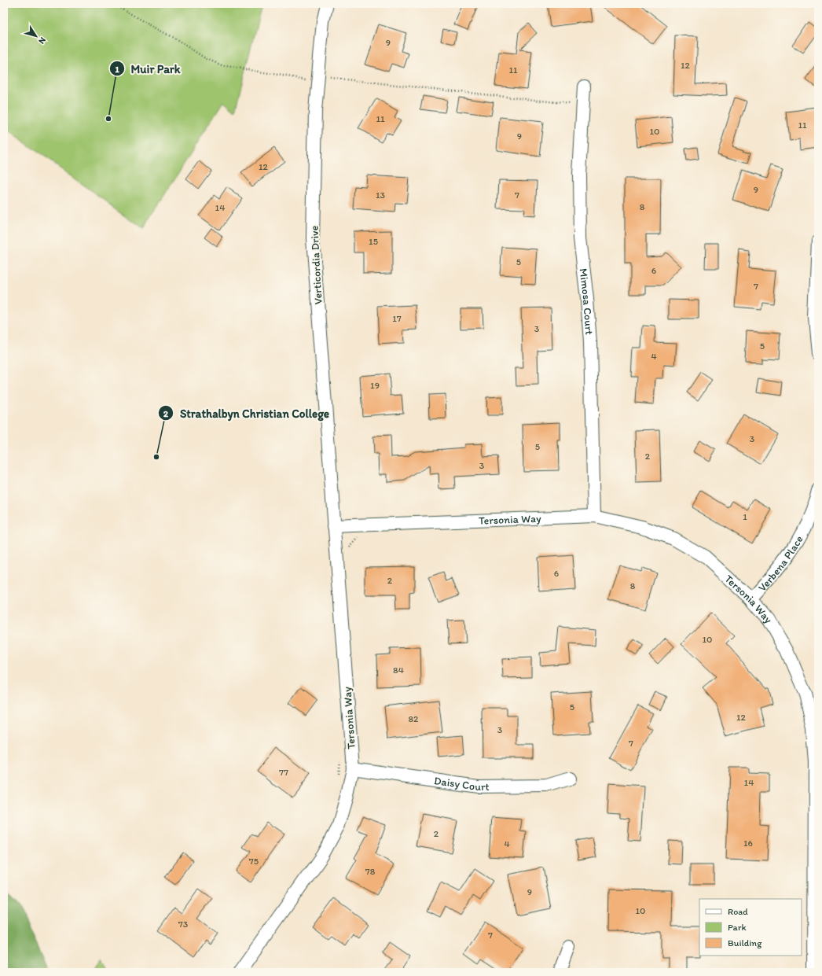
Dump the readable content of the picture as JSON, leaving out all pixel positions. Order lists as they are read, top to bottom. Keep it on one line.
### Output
{"streets":{"street":["Verticordia Drive","Mimosa Court","Tersonia Way","Verbena Place","Daisy Court"]},"crossings":[["Verticordia Drive","Tersonia Way"],["Mimosa Court","Tersonia Way"],["Tersonia Way","Verbena Place"],["Tersonia Way","Daisy Court"]],"places":["Muir Park","Strathalbyn Christian College"],"house_numbers":["9","12","11","11","11","10","9","12","9","13","7","8","14","15","5","6","7","17","3","5","4","19","3","5","2","3","1","6","2","8","10","84","5","12","82","3","7","77","14","2","16","4","75","78","9","10","73","7"],"legend":["Road","Park","Building"],"north":"bottom right"}
